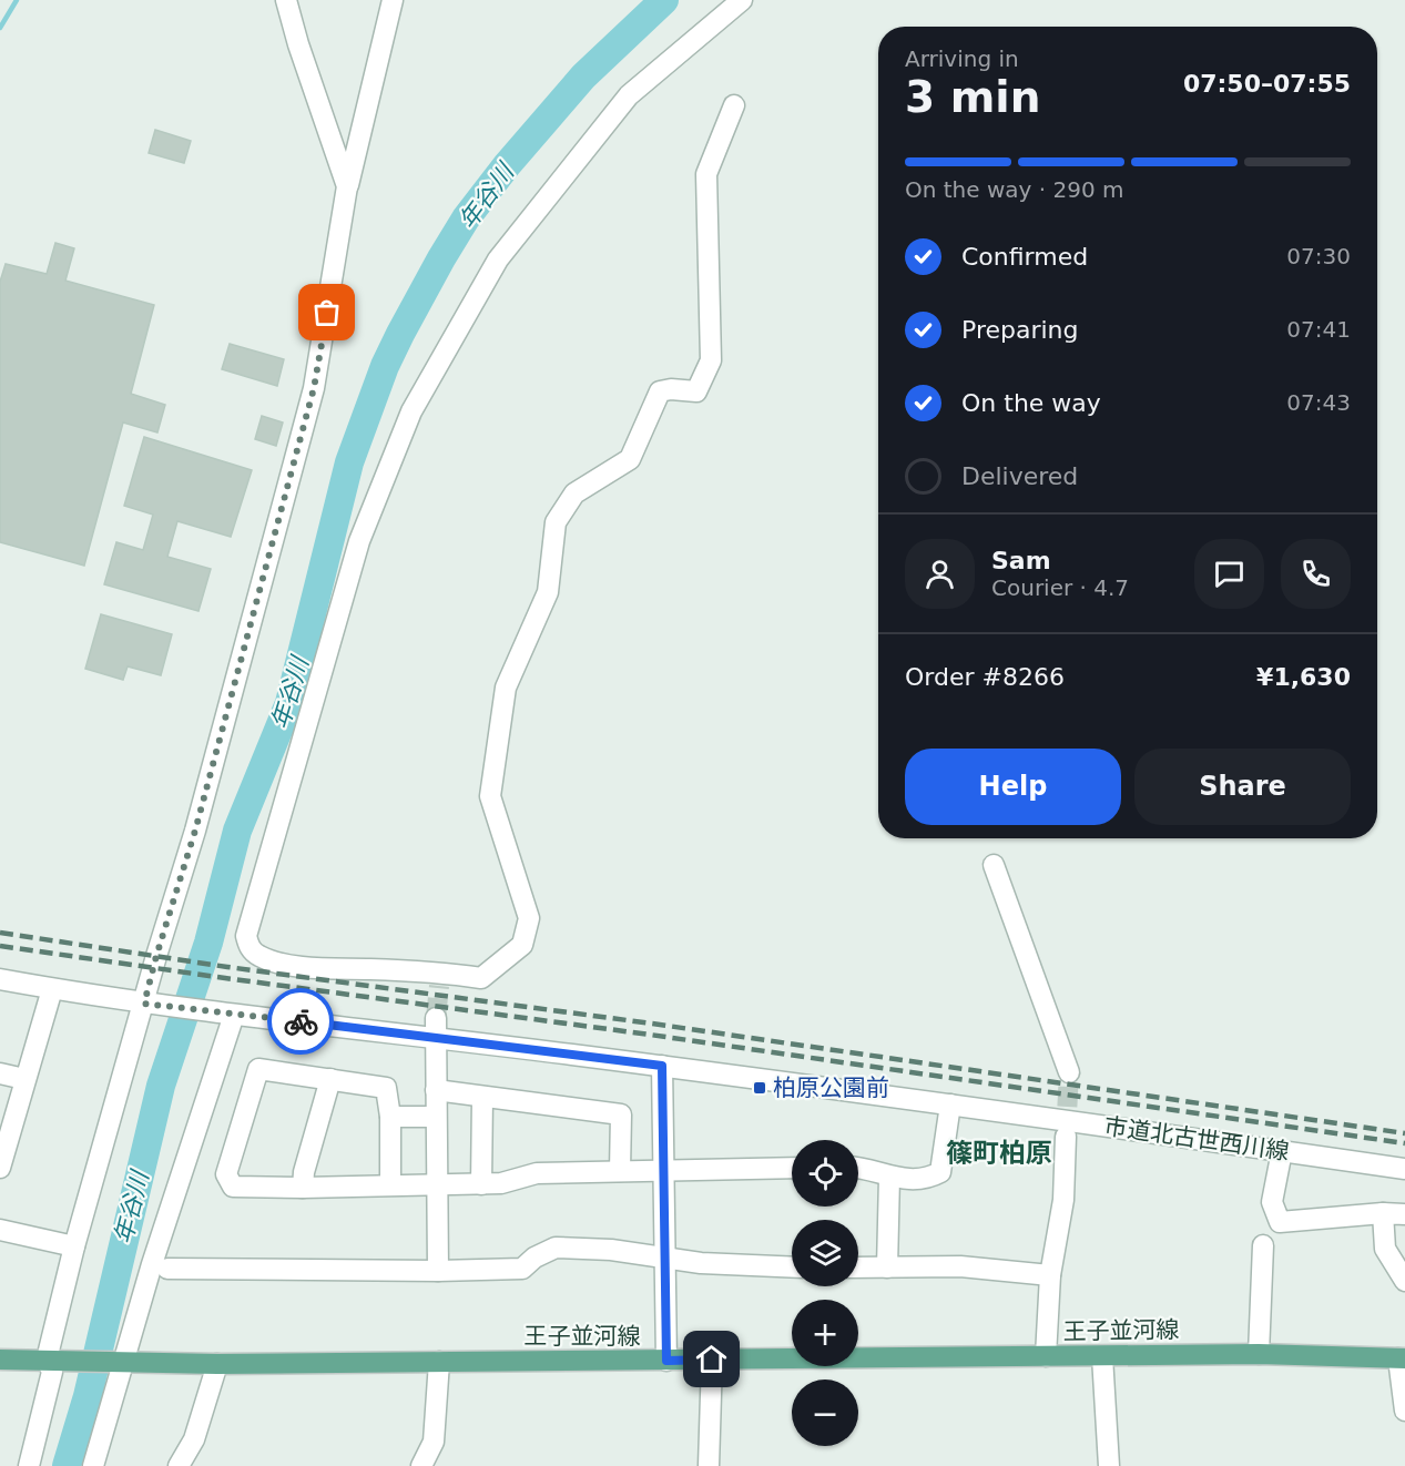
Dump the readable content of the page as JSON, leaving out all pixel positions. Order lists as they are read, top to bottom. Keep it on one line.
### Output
{"streets":{"main road":["王子並河線"],"street":["市道北古世西川線"]},"districts":["篠町柏原"],"water":["年谷川"],"places":{"transit":["柏原公園前"]},"page":{"heading":["3 min","Arriving in","07:50–07:55"],"panel":["Sam","Courier · 4.7","Order #8266","¥1,630"],"bar":"On the way · 290 m","list":[["Confirmed","07:30"],["Preparing","07:41"],["On the way","07:43"],"Delivered"],"buttons":["Help","Share"],"map_buttons":["+","−"]}}
